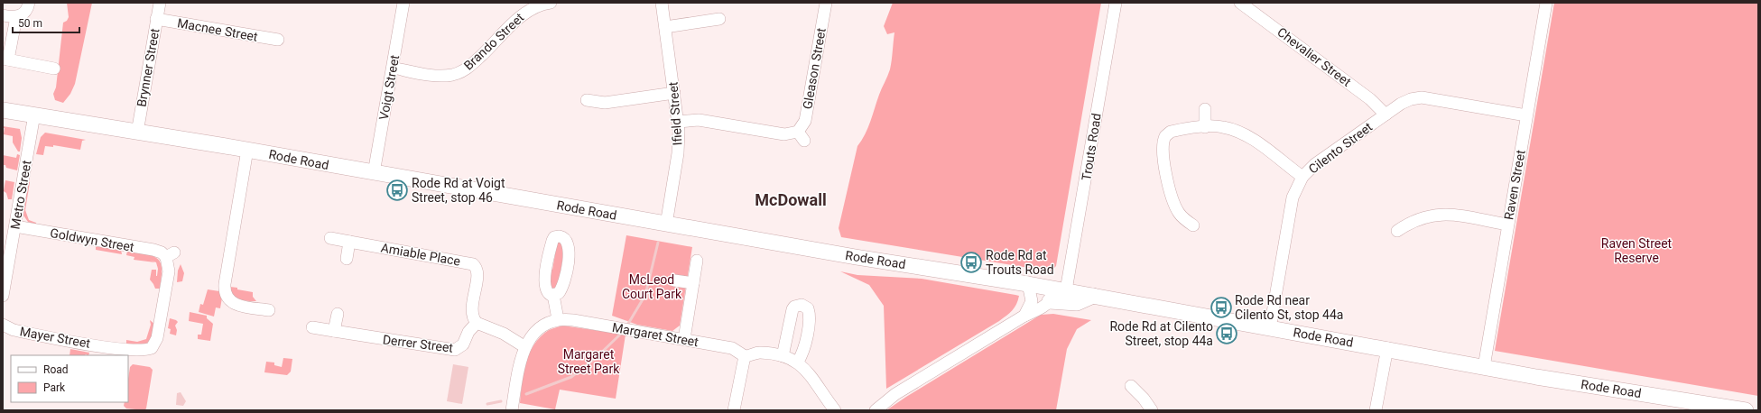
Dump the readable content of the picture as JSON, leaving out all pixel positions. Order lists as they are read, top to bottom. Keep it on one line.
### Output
{"streets":{"main road":["Rode Road"],"street":["Macnee Street","Brando Street","Chevalier Street","Brynner Street","Gleason Street","Voigt Street","Ifield Street","Trouts Road","Cilento Street","Raven Street","Metro Street","Goldwyn Street","Amiable Place","Margaret Street","Mayer Street","Derrer Street"]},"crossings":[["Macnee Street","Brynner Street"],["Brando Street","Voigt Street"],["Chevalier Street","Cilento Street"],["Brynner Street","Rode Road"],["Gleason Street","Ifield Street"],["Voigt Street","Rode Road"],["Ifield Street","Rode Road"],["Trouts Road","Rode Road"],["Cilento Street","Rode Road"],["Cilento Street","Raven Street"],["Rode Road","Raven Street"],["Rode Road","Metro Street"],["Metro Street","Goldwyn Street"],["Goldwyn Street","Mayer Street"],["Amiable Place","Derrer Street"]],"districts":["McDowall"],"parks":["Raven Street Reserve","McLeod Court Park","Margaret Street Park"],"places":{"bus stop":["Rode Rd at Voigt Street, stop 46","Rode Rd at Trouts Road","Rode Rd near Cilento St, stop 44a","Rode Rd at Cilento Street, stop 44a"]},"legend":["Road","Park"],"scale_bar":"50 m"}
